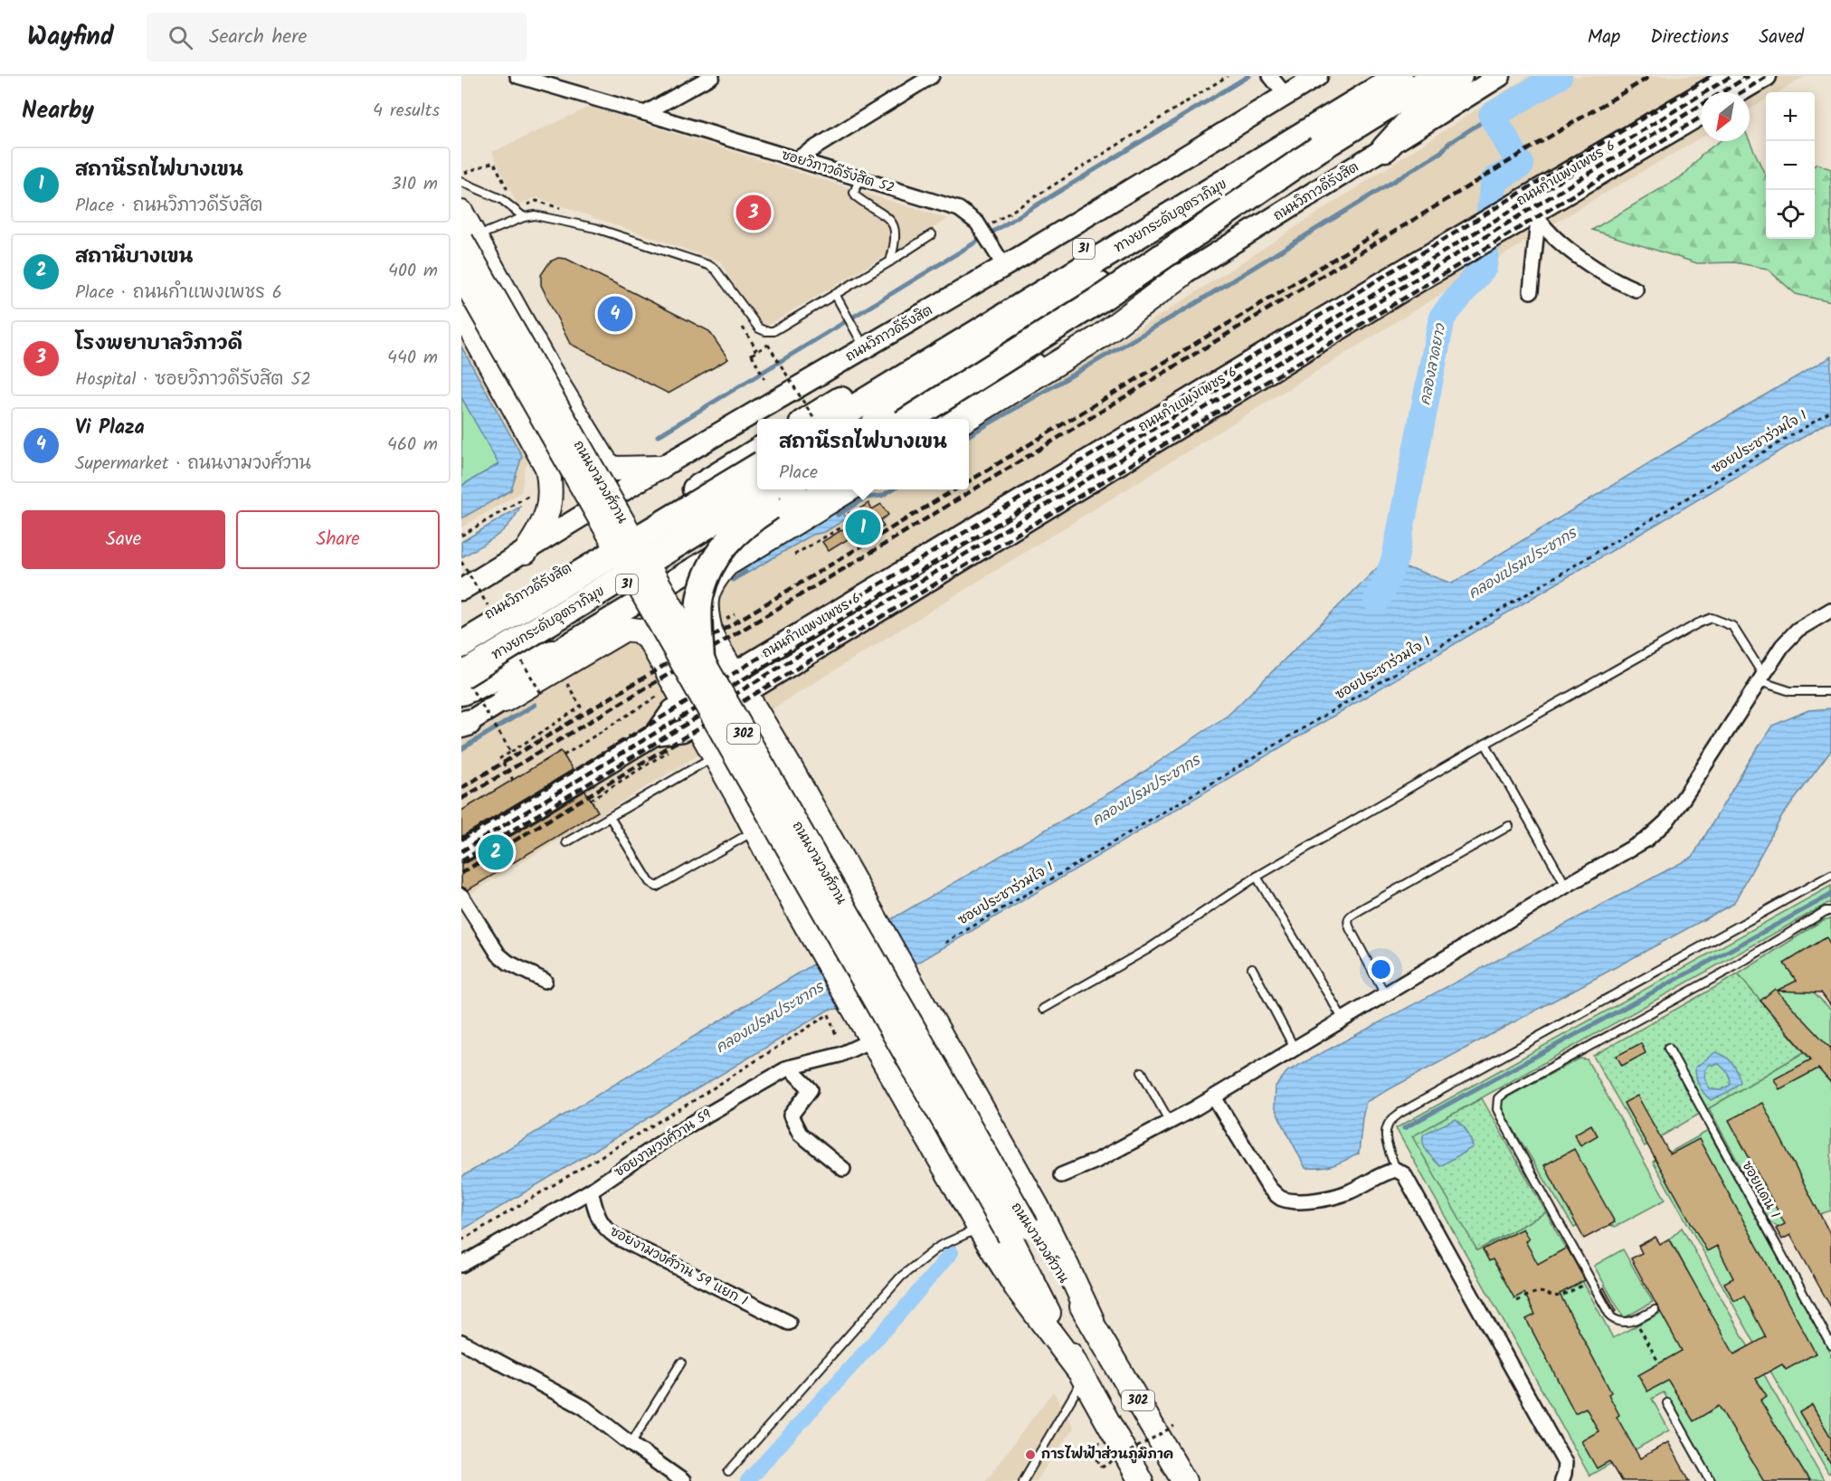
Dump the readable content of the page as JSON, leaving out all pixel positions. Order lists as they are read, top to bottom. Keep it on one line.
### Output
{"streets":{"highway":["ถนนวิภาวดีรังสิต","ทางยกระดับอุตราภิมุข","31"],"main road":["ถนนงามวงศ์วาน","302"],"street":["ซอยวิภาวดีรังสิต 52","ถนนกำแพงเพชร 6","ซอยงามวงศ์วาน 59","ซอยงามวงศ์วาน 59 แยก 1"],"lane":["ซอยแดน 1"],"path":["ซอยประชาร่วมใจ 1"]},"crossings":[["ซอยวิภาวดีรังสิต 52","ถนนวิภาวดีรังสิต"],["ถนนวิภาวดีรังสิต","ทางยกระดับอุตราภิมุข"],["ทางยกระดับอุตราภิมุข","31"],["ซอยงามวงศ์วาน 59","ซอยงามวงศ์วาน 59 แยก 1"]],"water":["คลองลาดยาว","คลองเปรมประชากร"],"places":["การไฟฟ้าส่วนภูมิภาค"],"north":"bottom left","page":{"header":"Wayfind","search":"Search here","nav":["Map","Directions","Saved"],"heading":["Nearby","4 results"],"map_buttons":["+","−"],"list":[{"mark":"1","name":"สถานีรถไฟบางเขน","note":"Place · ถนนวิภาวดีรังสิต","value":"310 m"},{"mark":"2","name":"สถานีบางเขน","note":"Place · ถนนกำแพงเพชร 6","value":"400 m"},{"mark":"3","name":"โรงพยาบาลวิภาวดี","note":"Hospital · ซอยวิภาวดีรังสิต 52","value":"440 m"},{"mark":"4","name":"Vi Plaza","note":"Supermarket · ถนนงามวงศ์วาน","value":"460 m"}],"pins":["3","4","1","2"],"popup":["สถานีรถไฟบางเขน","Place"],"buttons":["Save","Share"]}}
